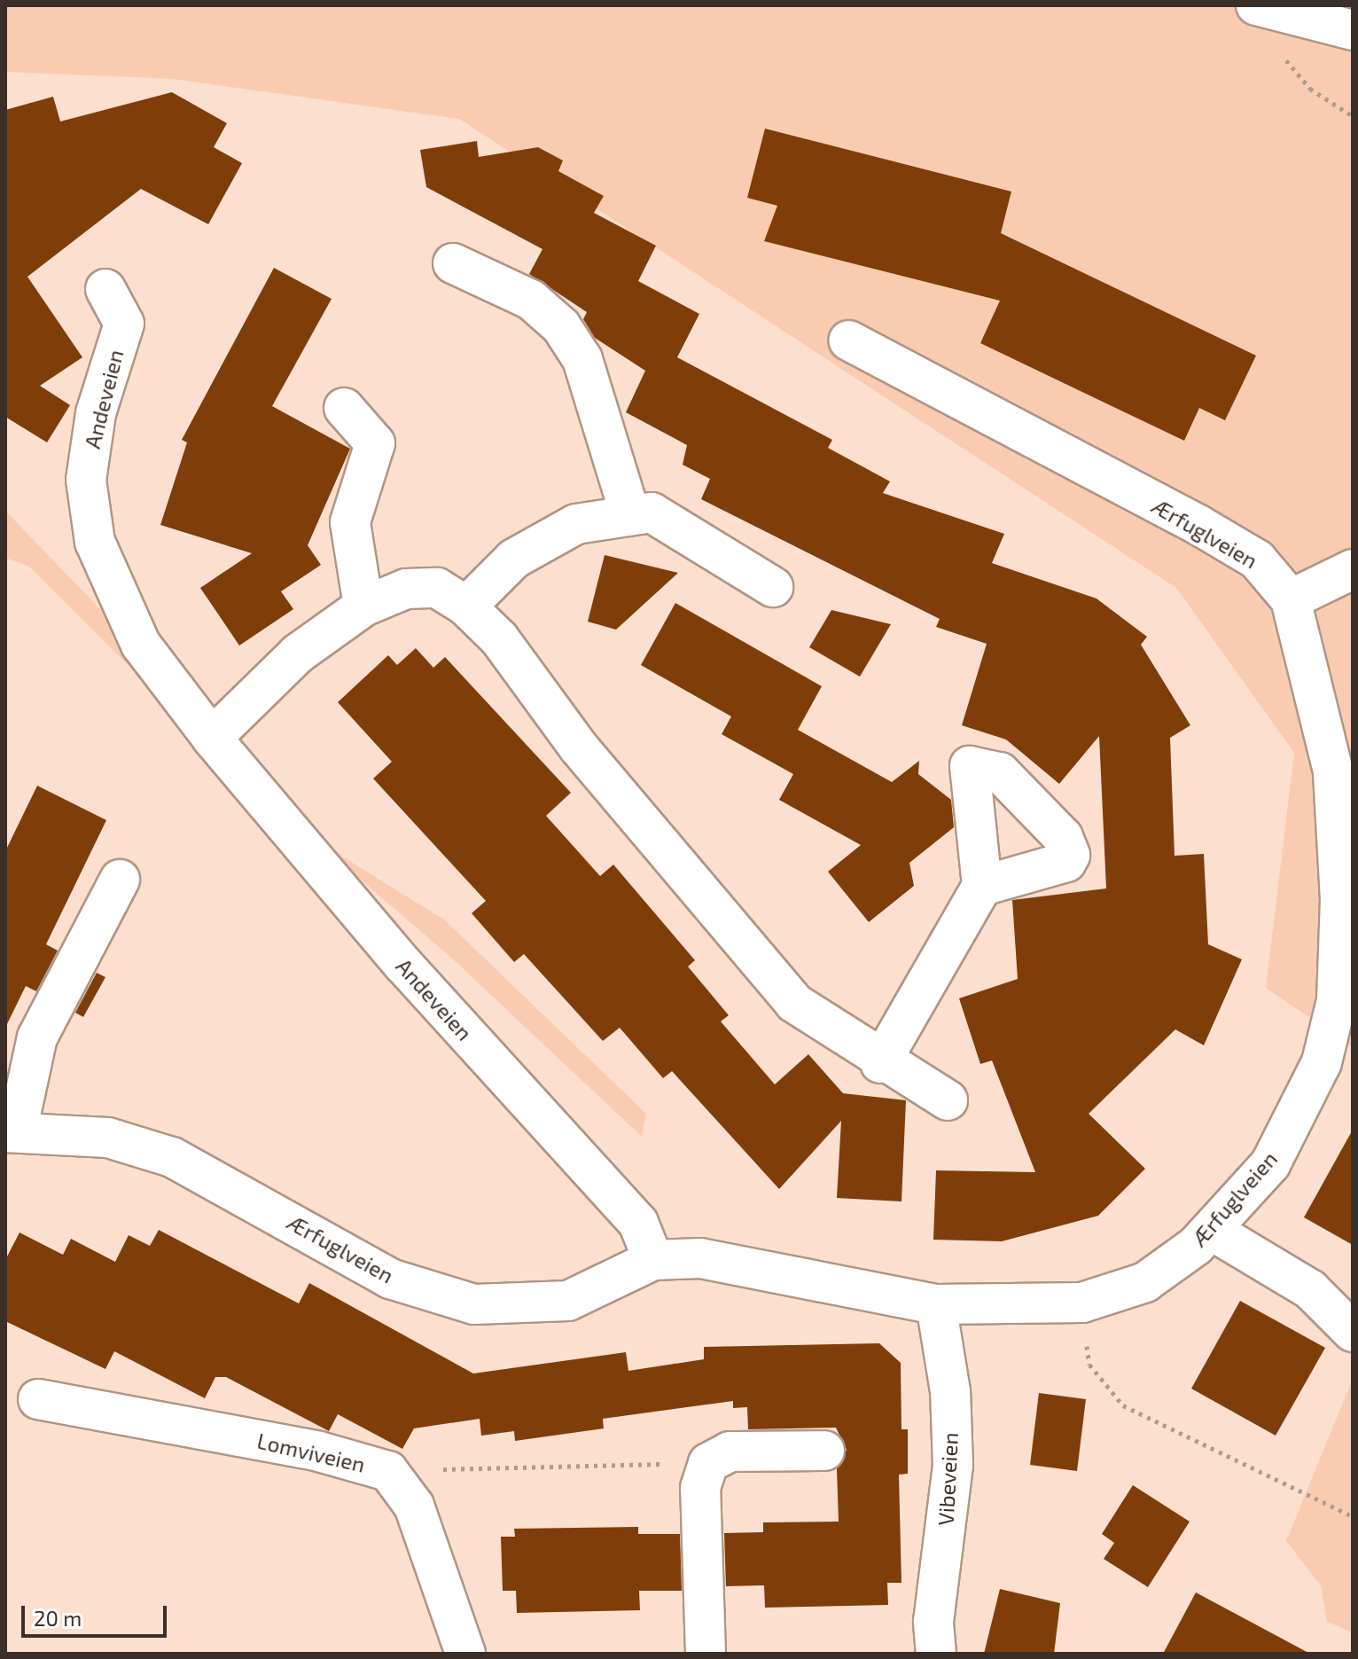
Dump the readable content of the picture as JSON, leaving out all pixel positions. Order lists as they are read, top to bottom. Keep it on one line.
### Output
{"streets":{"street":["Andeveien","Ærfuglveien","Lomviveien","Vibeveien"]},"crossings":[["Andeveien","Ærfuglveien"],["Ærfuglveien","Vibeveien"]],"scale_bar":"20 m"}
